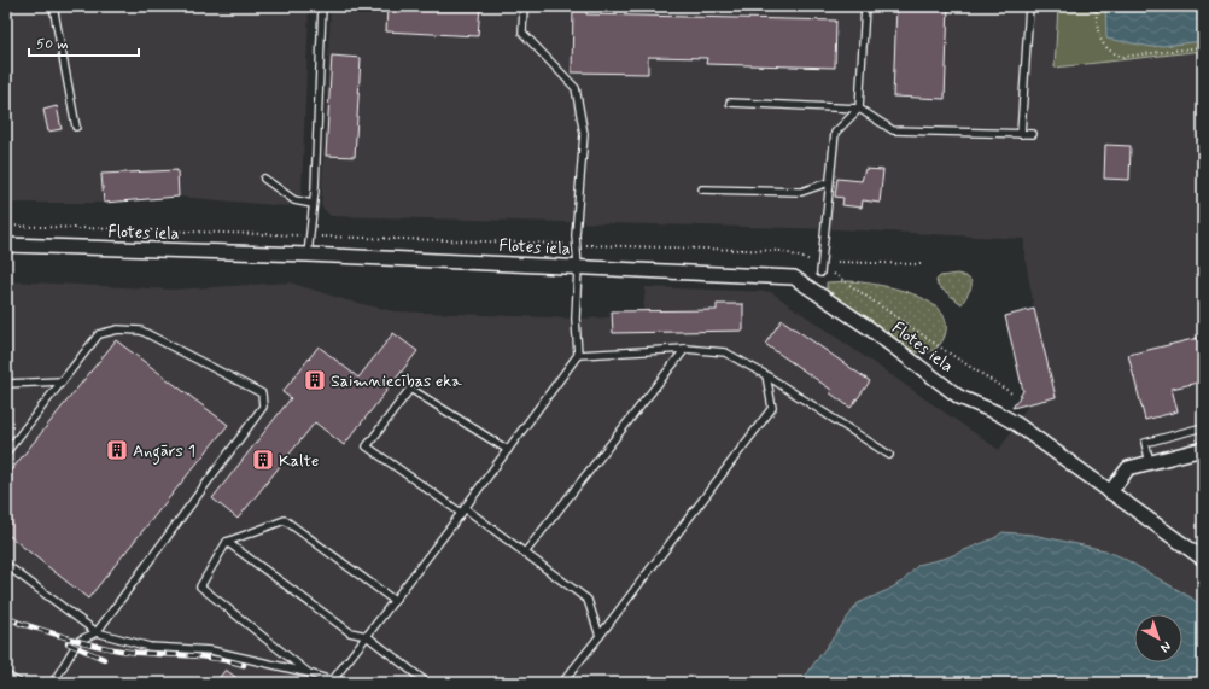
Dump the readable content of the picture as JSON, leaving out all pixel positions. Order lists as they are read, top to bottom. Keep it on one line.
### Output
{"streets":{"street":["Flotes iela"]},"places":{"building":["Saimniecības eka","Angārs 1","Kalte"]},"scale_bar":"50 m","north":"bottom right"}
